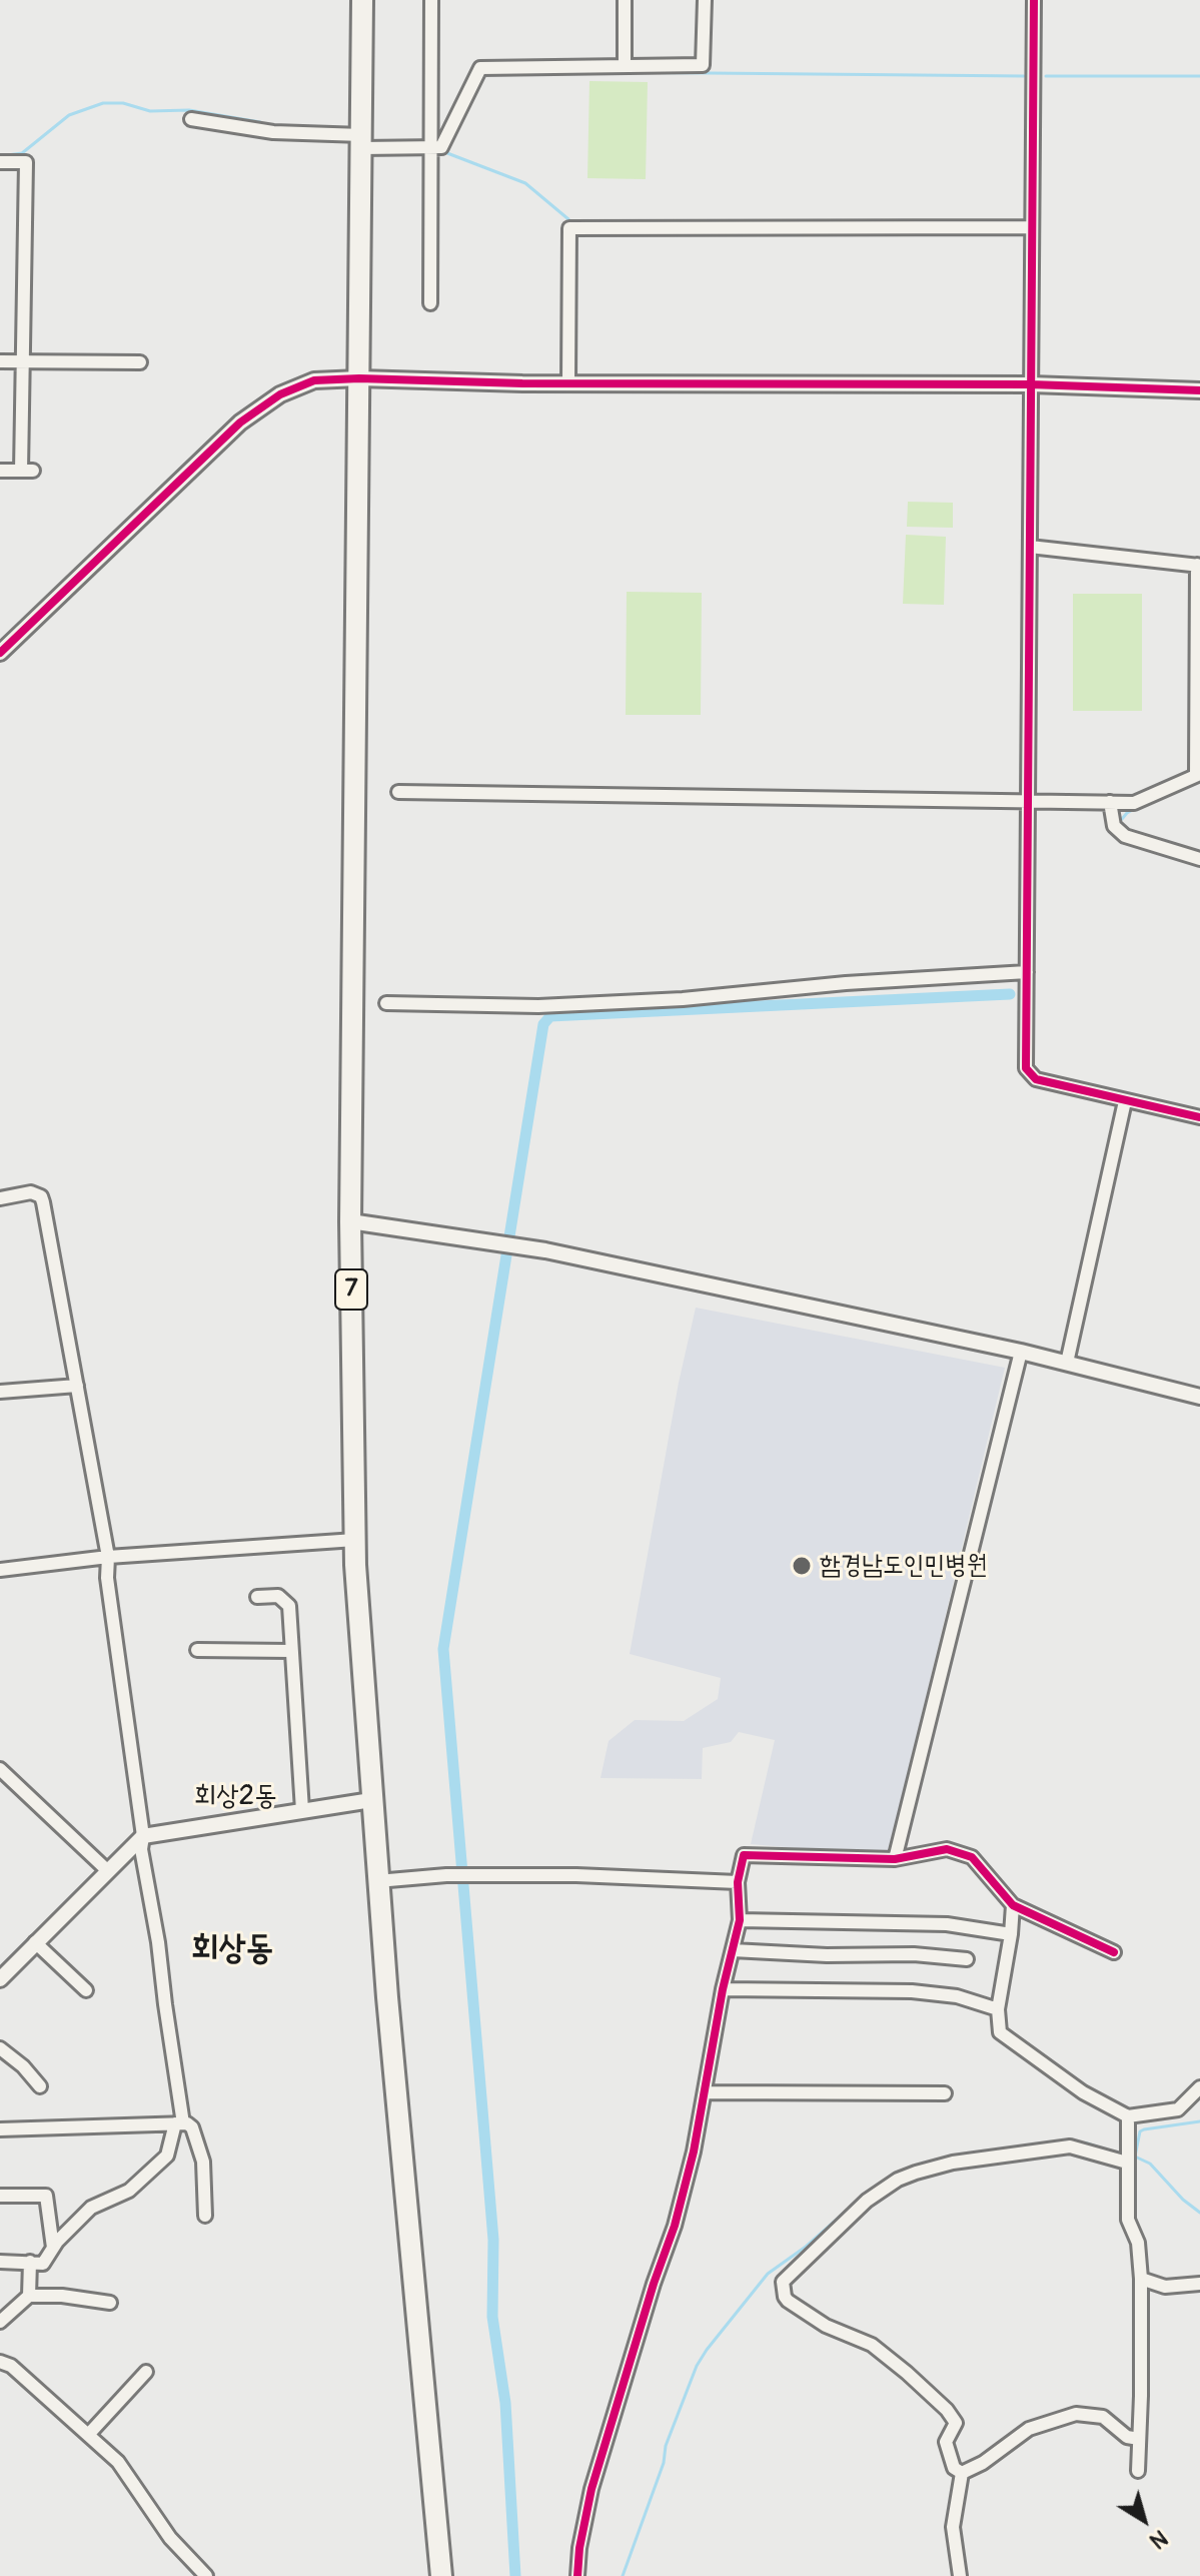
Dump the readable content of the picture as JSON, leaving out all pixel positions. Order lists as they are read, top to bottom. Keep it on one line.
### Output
{"streets":{"highway":["7"]},"districts":["회상2동","회상동"],"places":["함경남도인민병원"],"north":"bottom right"}
